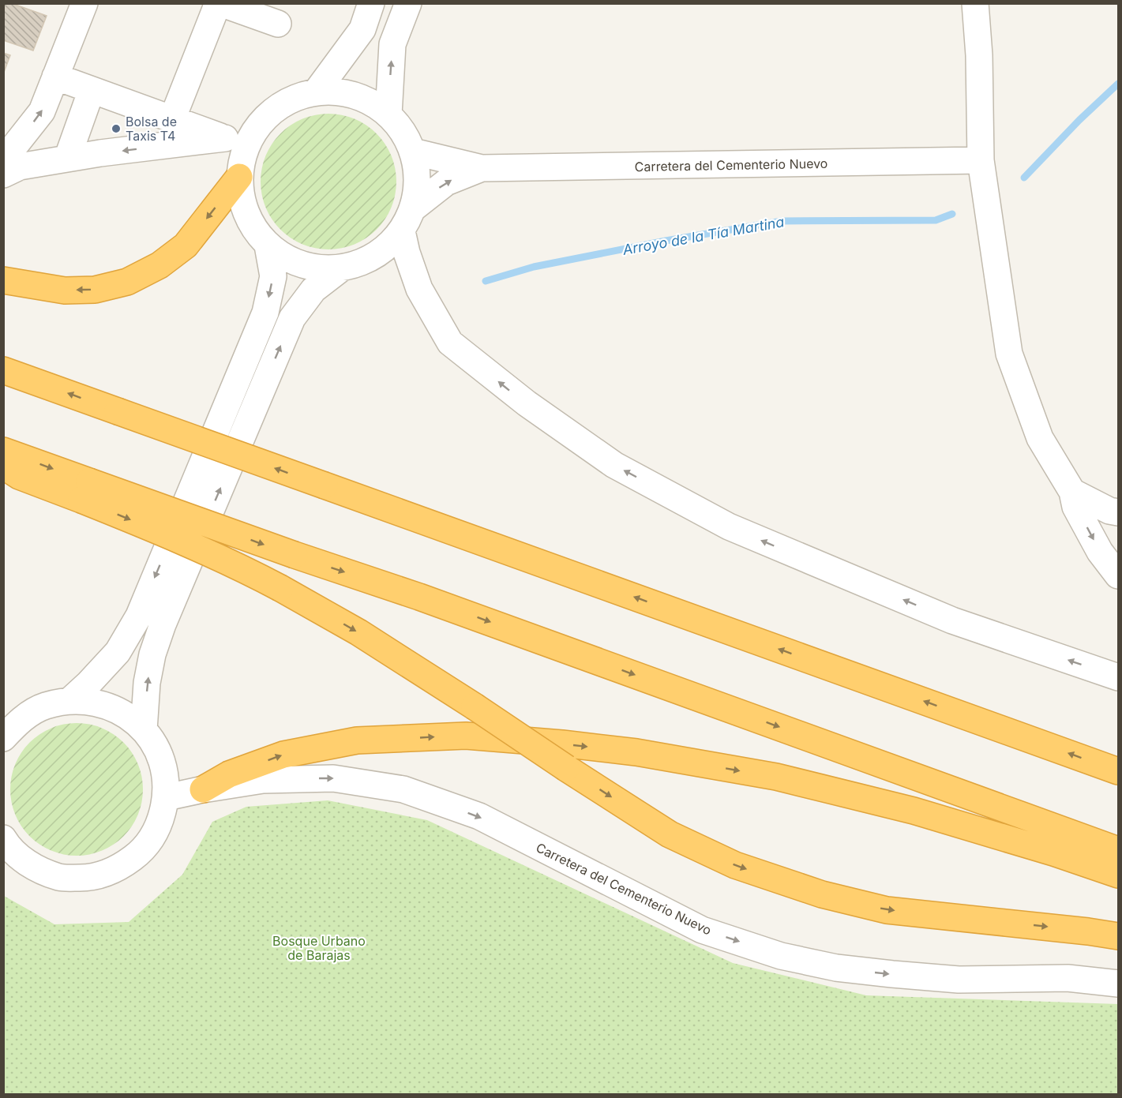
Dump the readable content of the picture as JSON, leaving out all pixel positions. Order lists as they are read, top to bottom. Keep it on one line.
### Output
{"streets":{"street":["Carretera del Cementerio Nuevo"]},"one_way":["Carretera del Cementerio Nuevo"],"water":["Arroyo de la Tía Martina"],"parks":["Bosque Urbano de Barajas"],"places":["Bolsa de Taxis T4"]}
